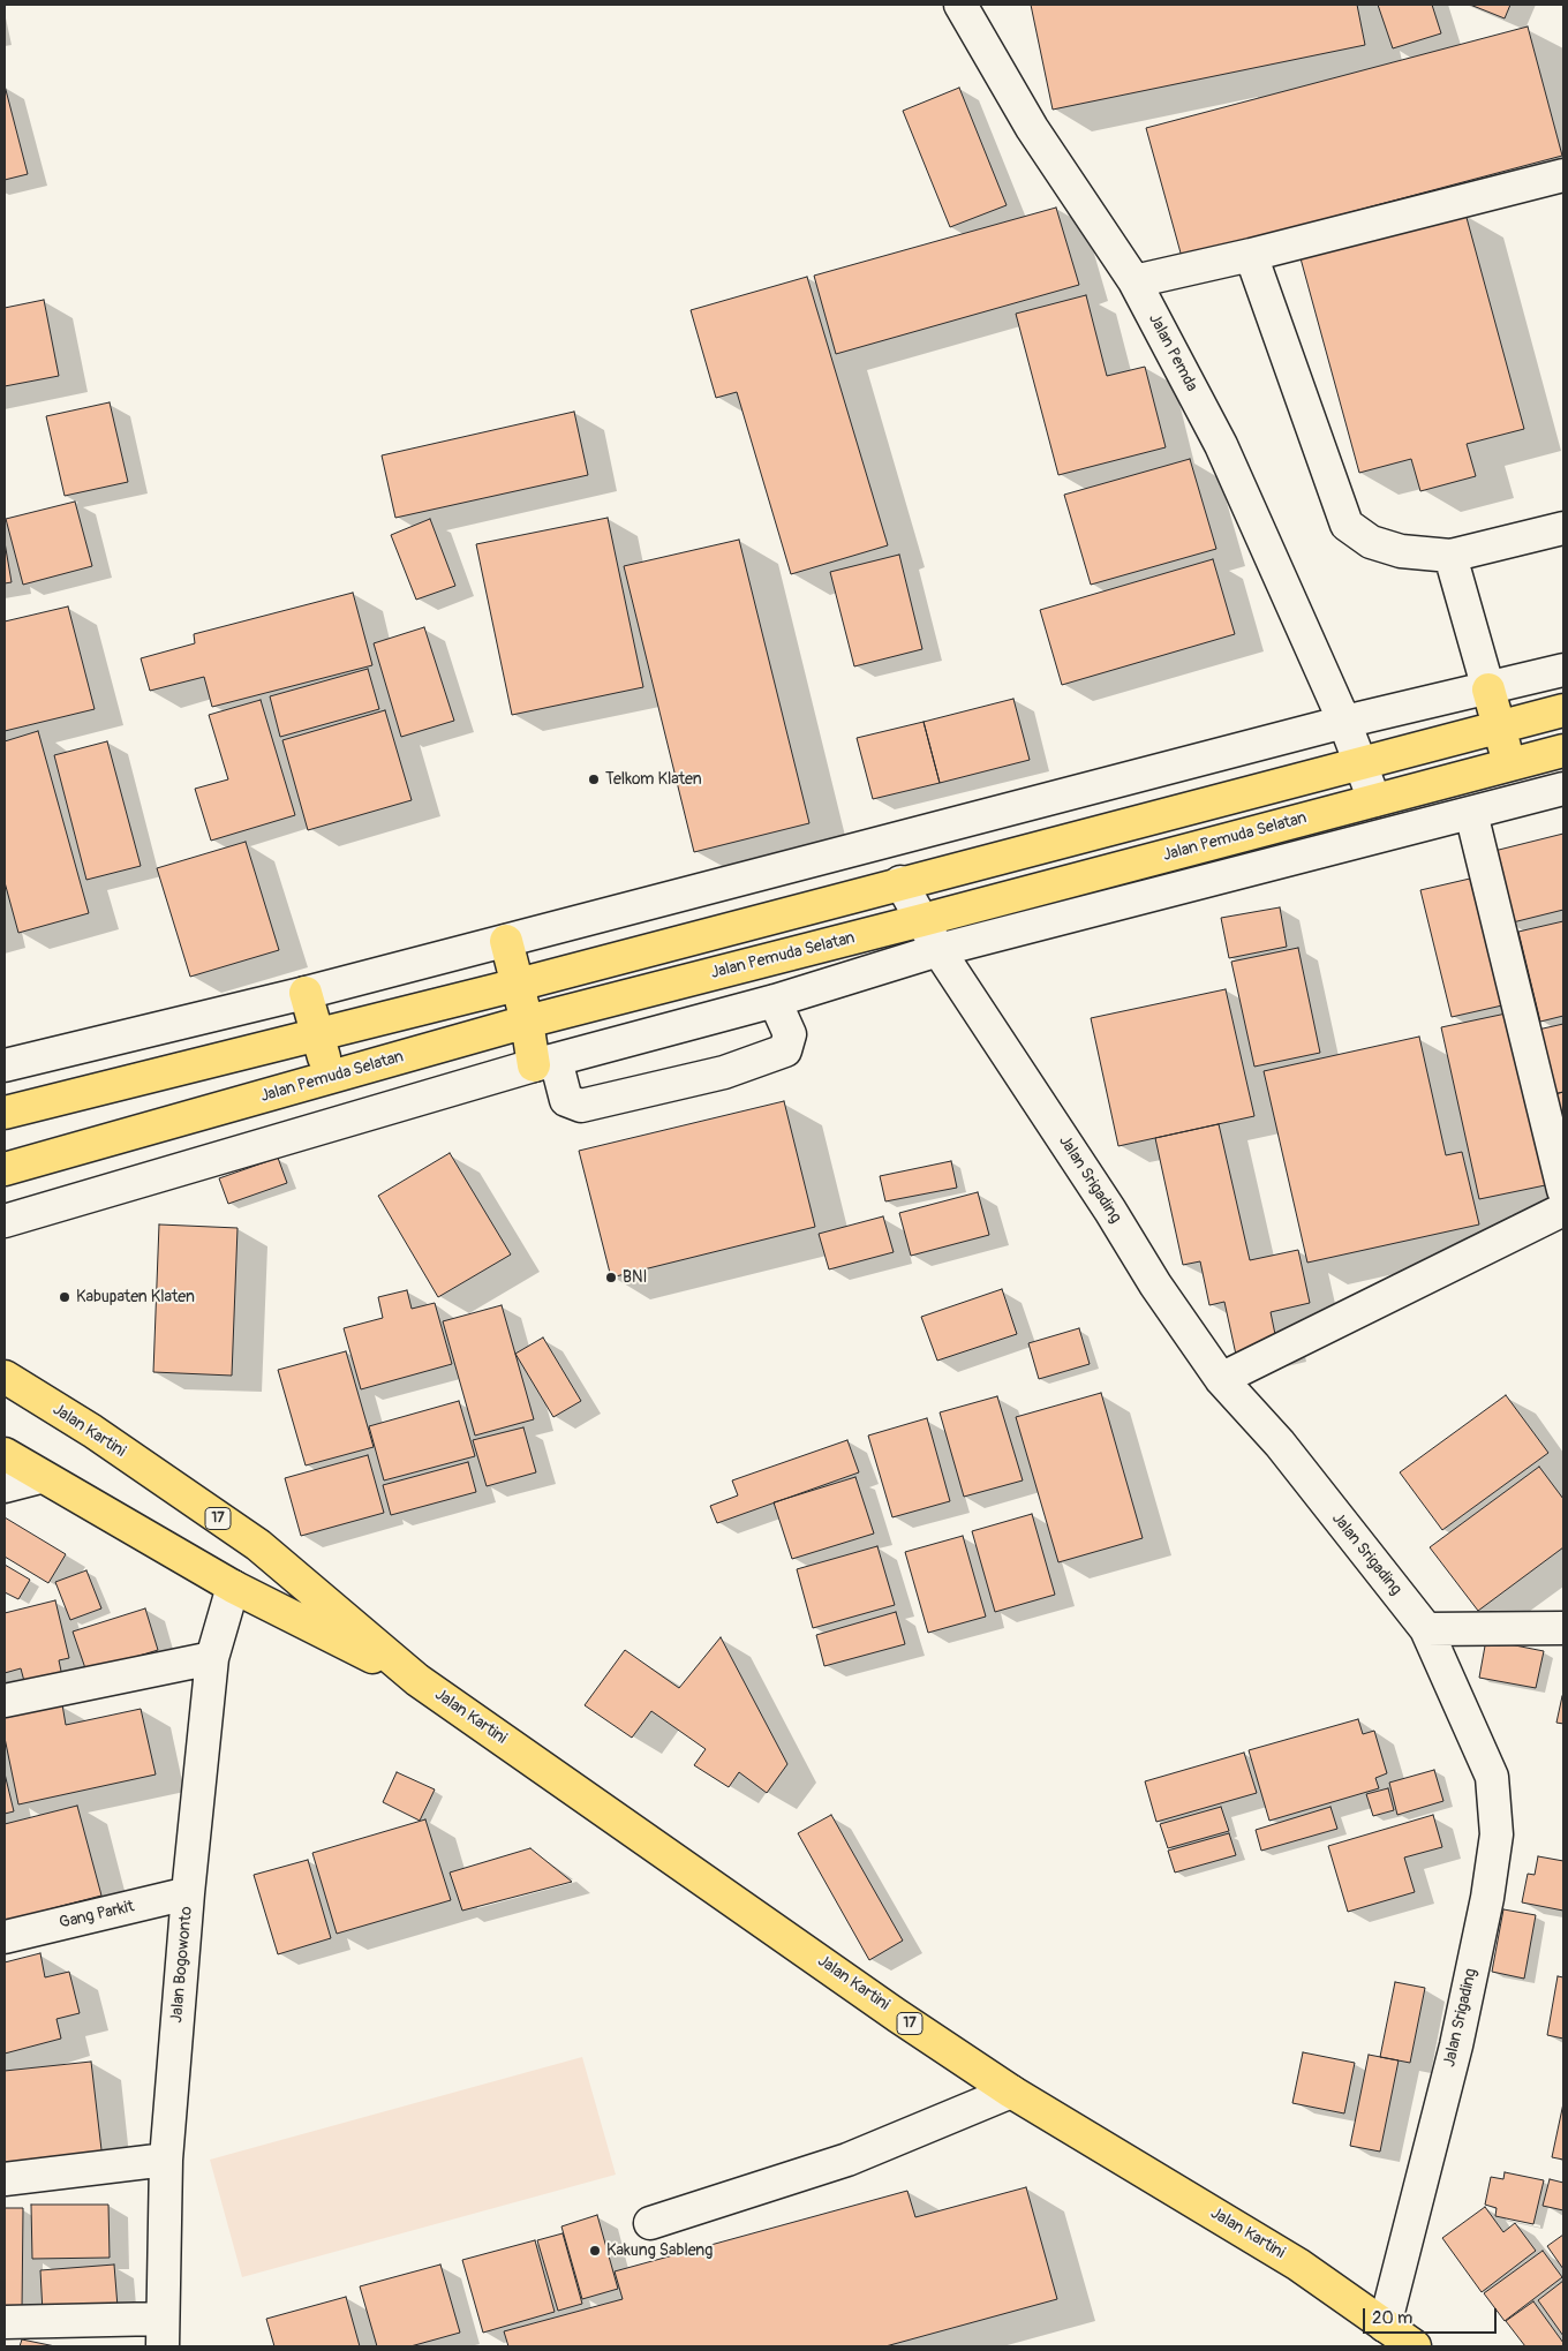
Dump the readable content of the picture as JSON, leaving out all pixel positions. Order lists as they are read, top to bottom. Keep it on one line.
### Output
{"streets":{"main road":["Jalan Pemuda Selatan","Jalan Kartini","17"],"street":["Jalan Pemda","Jalan Srigading","Gang Parkit","Jalan Bogowonto"]},"crossings":[["Jalan Pemda","Jalan Pemuda Selatan"],["Jalan Pemuda Selatan","Jalan Srigading"],["Jalan Srigading","Jalan Kartini"],["Jalan Kartini","Jalan Bogowonto"],["Gang Parkit","Jalan Bogowonto"]],"places":["Telkom Klaten","BNI","Kabupaten Klaten","Kakung Sableng"],"scale_bar":"20 m"}
